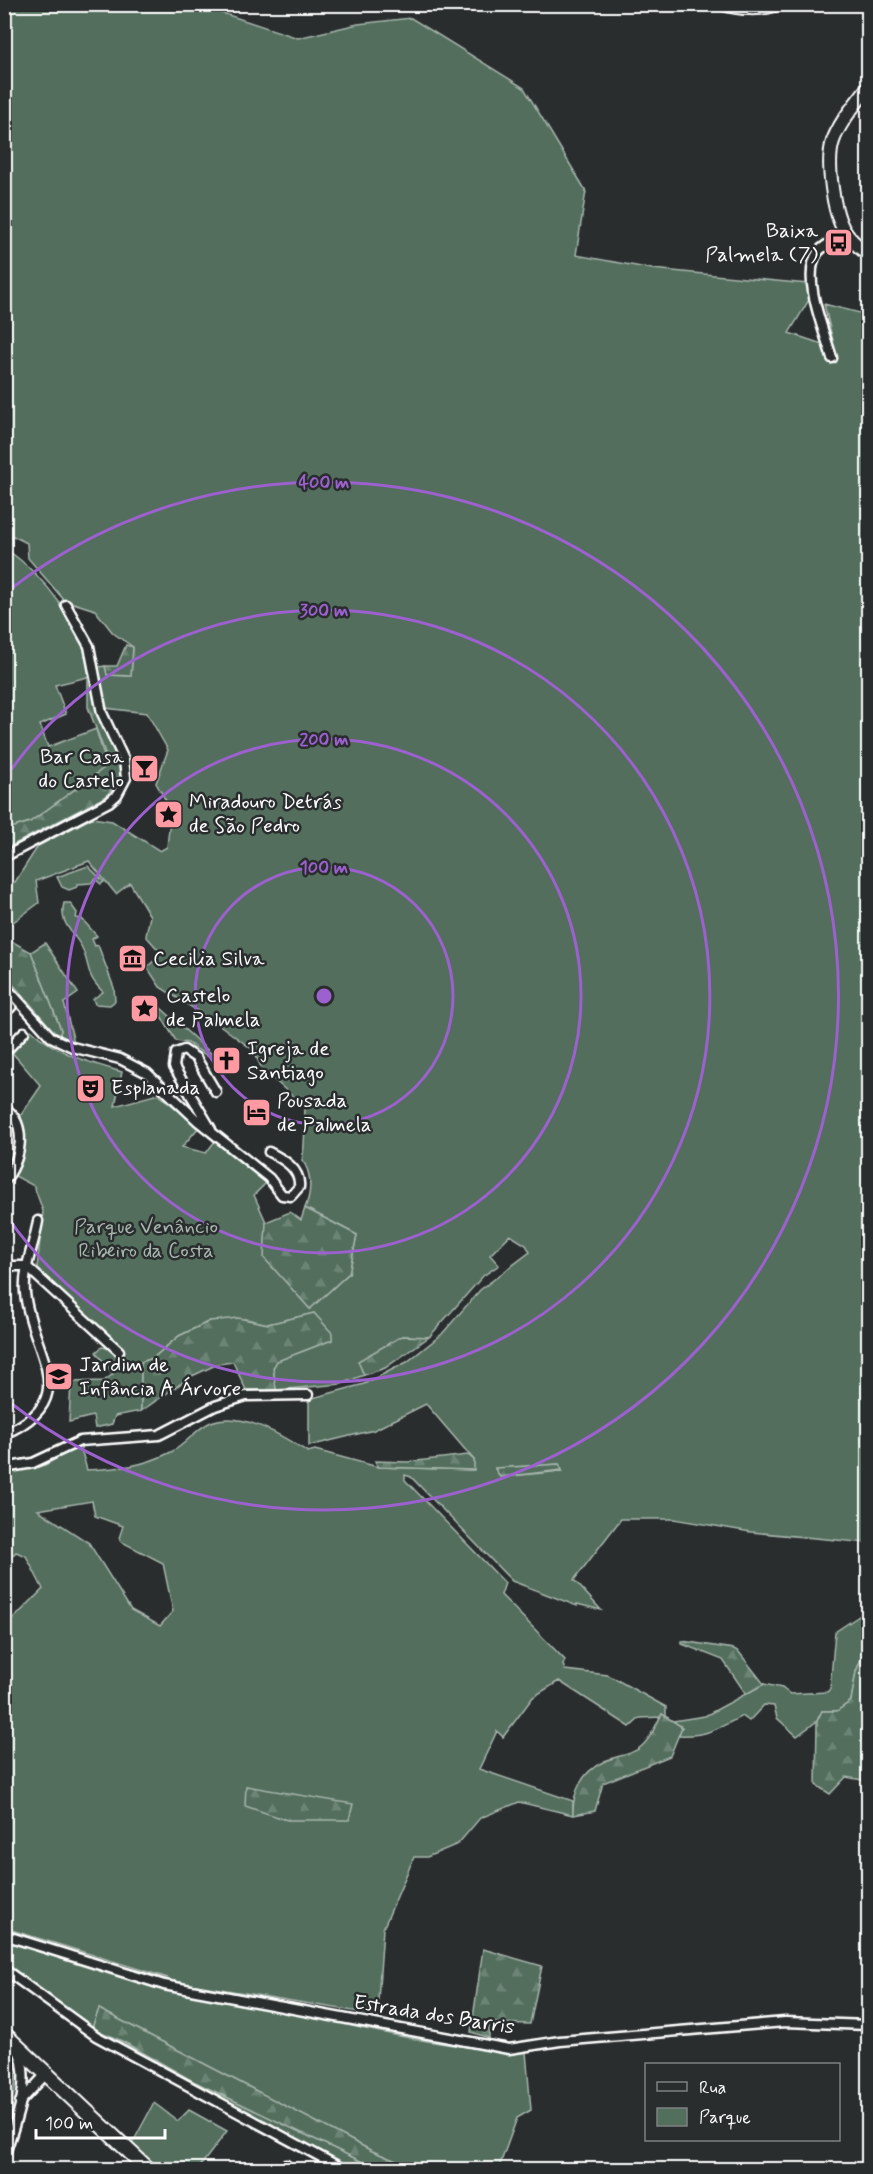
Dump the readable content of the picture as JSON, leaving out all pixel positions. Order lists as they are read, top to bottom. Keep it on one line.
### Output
{"streets":{"street":["Estrada dos Barris"]},"parks":["Parque Venâncio Ribeiro da Costa"],"places":{"bus stop":["Baixa Palmela (7)"],"bar":["Bar Casa do Castelo"],"place":["Miradouro Detrás de São Pedro","Castelo de Palmela"],"museum":["Cecilia Silva"],"church":["Igreja de Santiago"],"theatre":["Esplanada"],"hotel":["Pousada de Palmela"],"school or university":["Jardim de Infância A Árvore"]},"legend":["Rua","Parque"],"scale_bar":"100 m","rings":["400 m","300 m","200 m","100 m"]}
